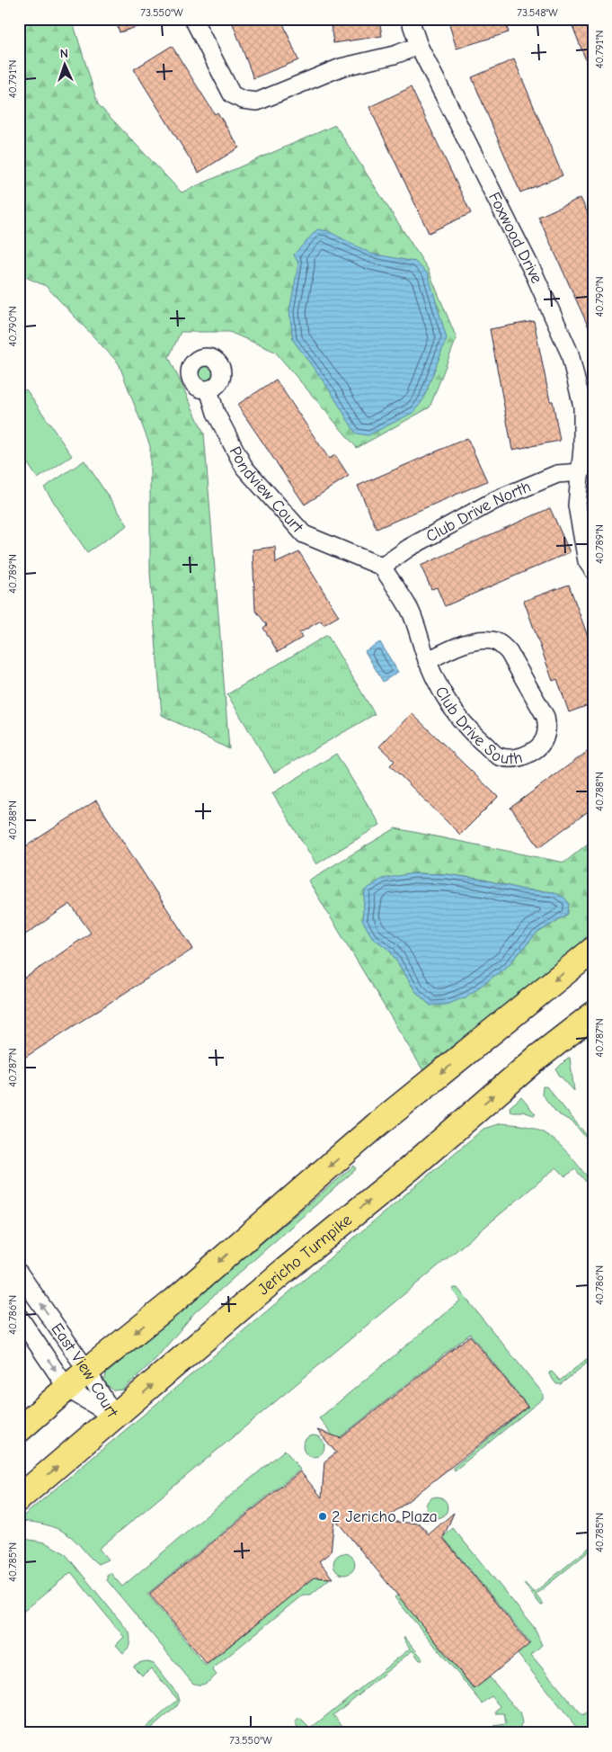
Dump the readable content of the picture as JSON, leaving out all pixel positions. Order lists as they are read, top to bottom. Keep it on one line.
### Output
{"streets":{"main road":["Jericho Turnpike"],"street":["Foxwood Drive","Pondview Court","Club Drive North","Club Drive South","East View Court"]},"crossings":[["Foxwood Drive","Club Drive North"],["Pondview Court","Club Drive North"],["Pondview Court","Club Drive South"],["Club Drive North","Club Drive South"],["Jericho Turnpike","East View Court"]],"places":["2 Jericho Plaza"],"north":"top","coordinates":["73.550°W","73.548°W","40.791°N","40.790°N","40.789°N","40.788°N","40.787°N","40.786°N","40.785°N"]}
